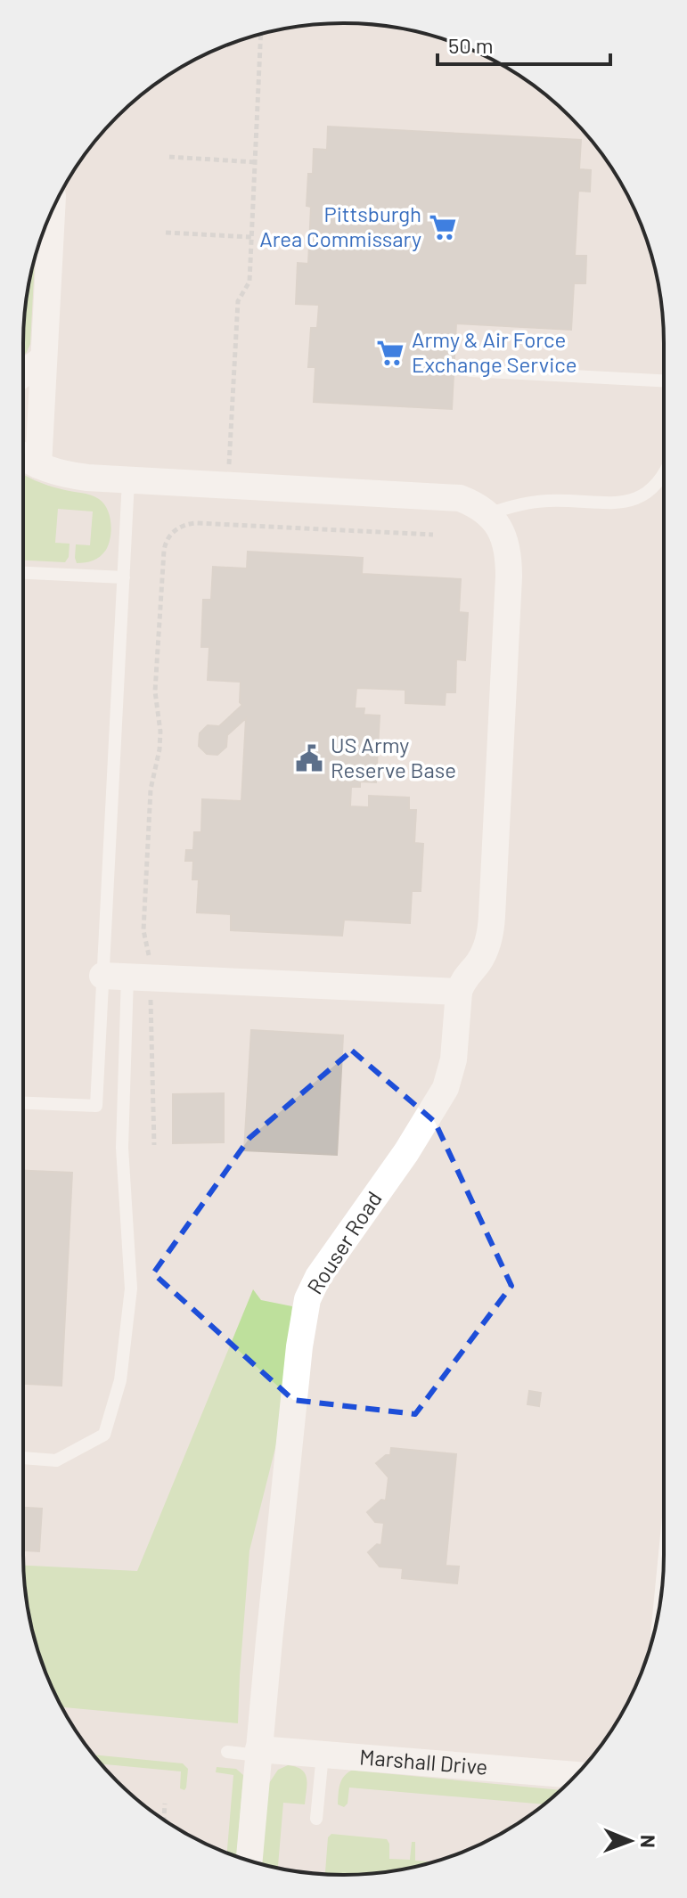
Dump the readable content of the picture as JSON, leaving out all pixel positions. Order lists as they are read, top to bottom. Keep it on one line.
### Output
{"streets":{"street":["Rouser Road","Marshall Drive"]},"crossings":[["Rouser Road","Marshall Drive"]],"places":{"supermarket":["Pittsburgh Area Commissary","Army & Air Force Exchange Service"],"public building":["US Army Reserve Base"]},"scale_bar":"50 m","north":"right"}
